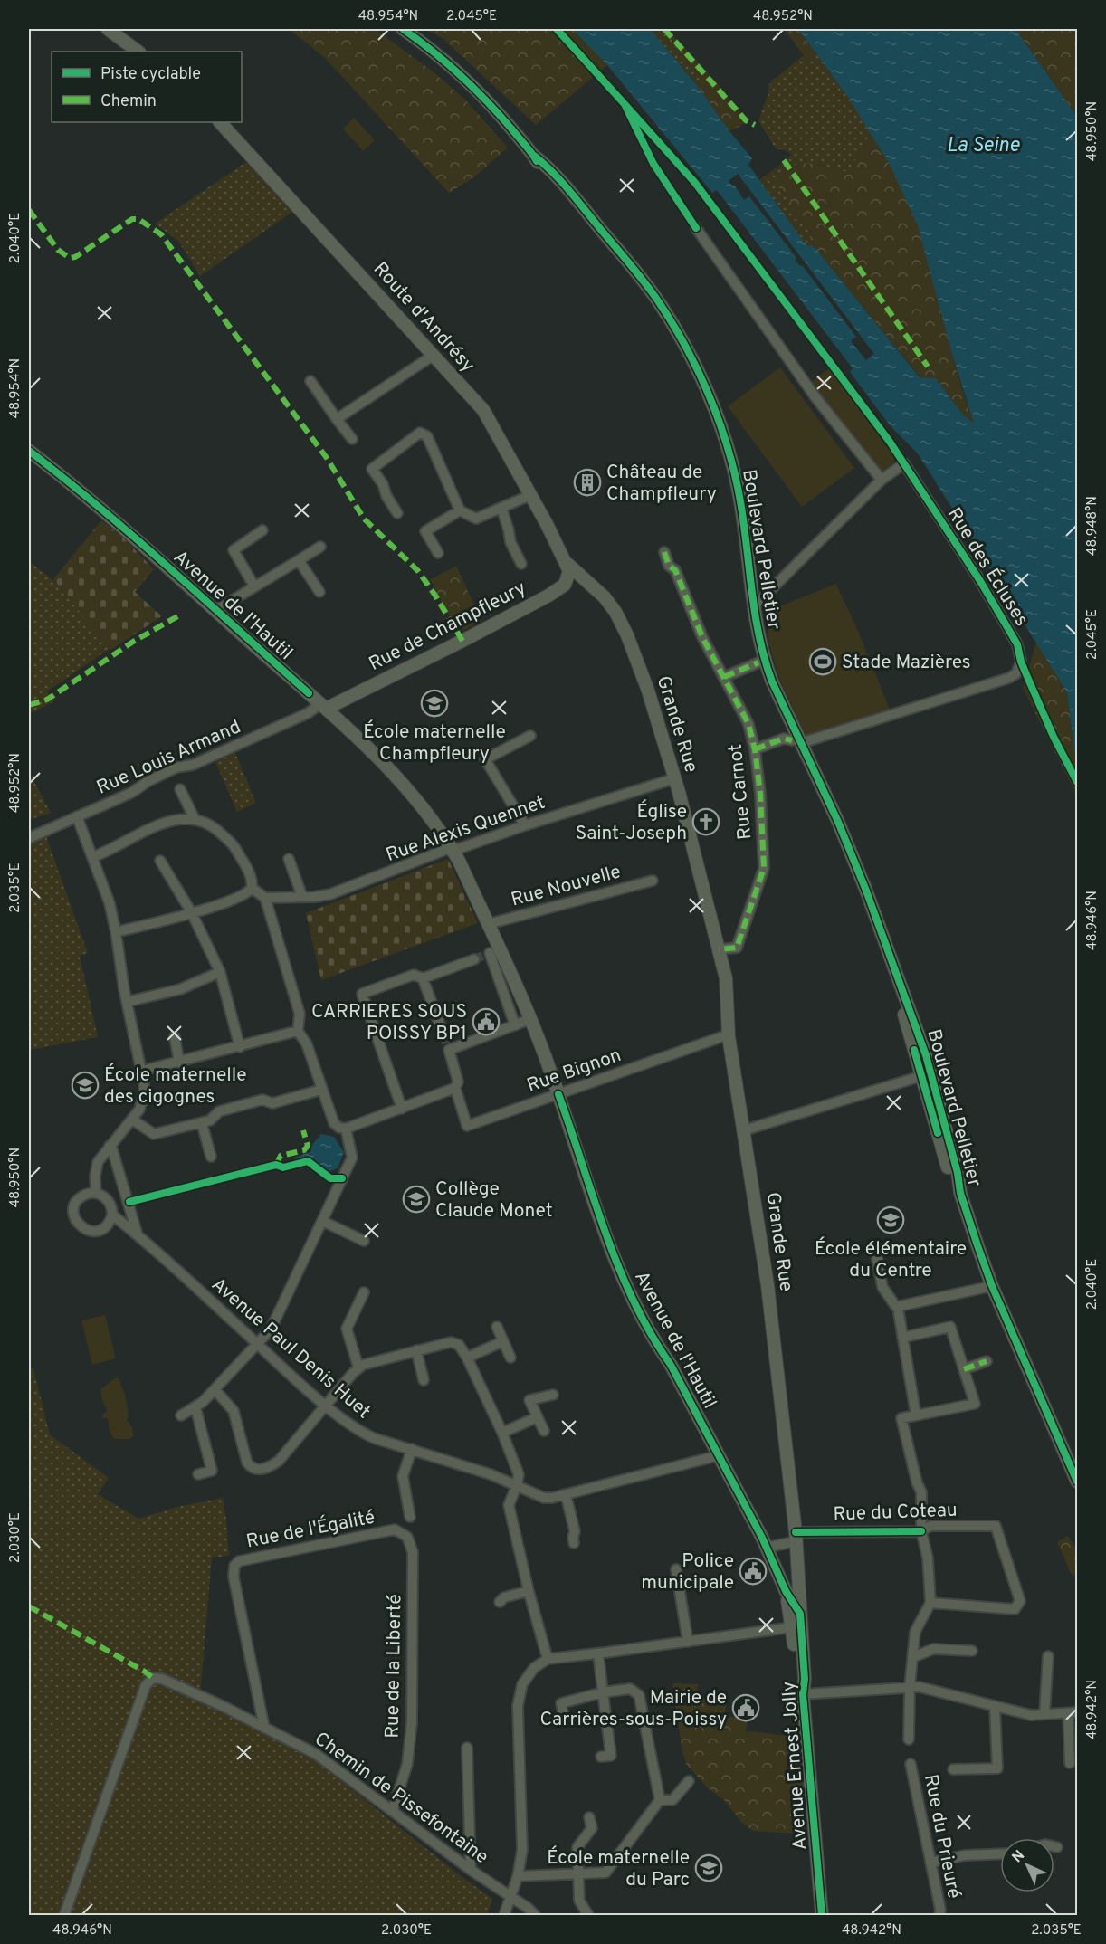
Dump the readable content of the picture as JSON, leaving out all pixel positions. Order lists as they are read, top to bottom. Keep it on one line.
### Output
{"streets":{"street":["Route d'Andrésy","Boulevard Pelletier","Rue des Écluses","Avenue de l'Hautil","Rue de Champfleury","Grande Rue","Rue Louis Armand","Rue Carnot","Rue Alexis Quennet","Rue Nouvelle","Rue Bignon","Avenue Paul Denis Huet","Rue du Coteau","Rue de l'Égalité","Rue de la Liberté","Avenue Ernest Jolly","Chemin de Pissefontaine","Rue du Prieuré"]},"crossings":[["Route d'Andrésy","Grande Rue"],["Boulevard Pelletier","Rue des Écluses"],["Rue des Écluses","Rue Carnot"],["Avenue de l'Hautil","Rue de Champfleury"],["Avenue de l'Hautil","Rue Louis Armand"],["Avenue de l'Hautil","Rue Alexis Quennet"],["Avenue de l'Hautil","Rue Nouvelle"],["Avenue de l'Hautil","Rue Bignon"],["Avenue de l'Hautil","Avenue Paul Denis Huet"],["Avenue de l'Hautil","Rue du Coteau"],["Avenue de l'Hautil","Avenue Ernest Jolly"],["Rue de Champfleury","Rue Louis Armand"],["Grande Rue","Rue Carnot"],["Grande Rue","Rue Alexis Quennet"],["Grande Rue","Rue Bignon"],["Grande Rue","Rue du Coteau"],["Grande Rue","Avenue Ernest Jolly"],["Rue de l'Égalité","Rue de la Liberté"],["Rue de l'Égalité","Chemin de Pissefontaine"],["Rue de la Liberté","Chemin de Pissefontaine"]],"water":["La Seine"],"places":{"building":["Château de Champfleury"],"sports":["Stade Mazières"],"school or university":["École maternelle Champfleury","École maternelle des cigognes","Collège Claude Monet","École élémentaire du Centre","École maternelle du Parc"],"church":["Église Saint-Joseph"],"public building":["CARRIERES SOUS POISSY BP1","Police municipale","Mairie de Carrières-sous-Poissy"]},"legend":["Piste cyclable","Chemin"],"north":"top left","coordinates":["48.954°N","2.045°E","48.952°N","48.950°N","2.040°E","48.948°N","2.035°E","48.946°N","2.030°E","48.942°N"]}
